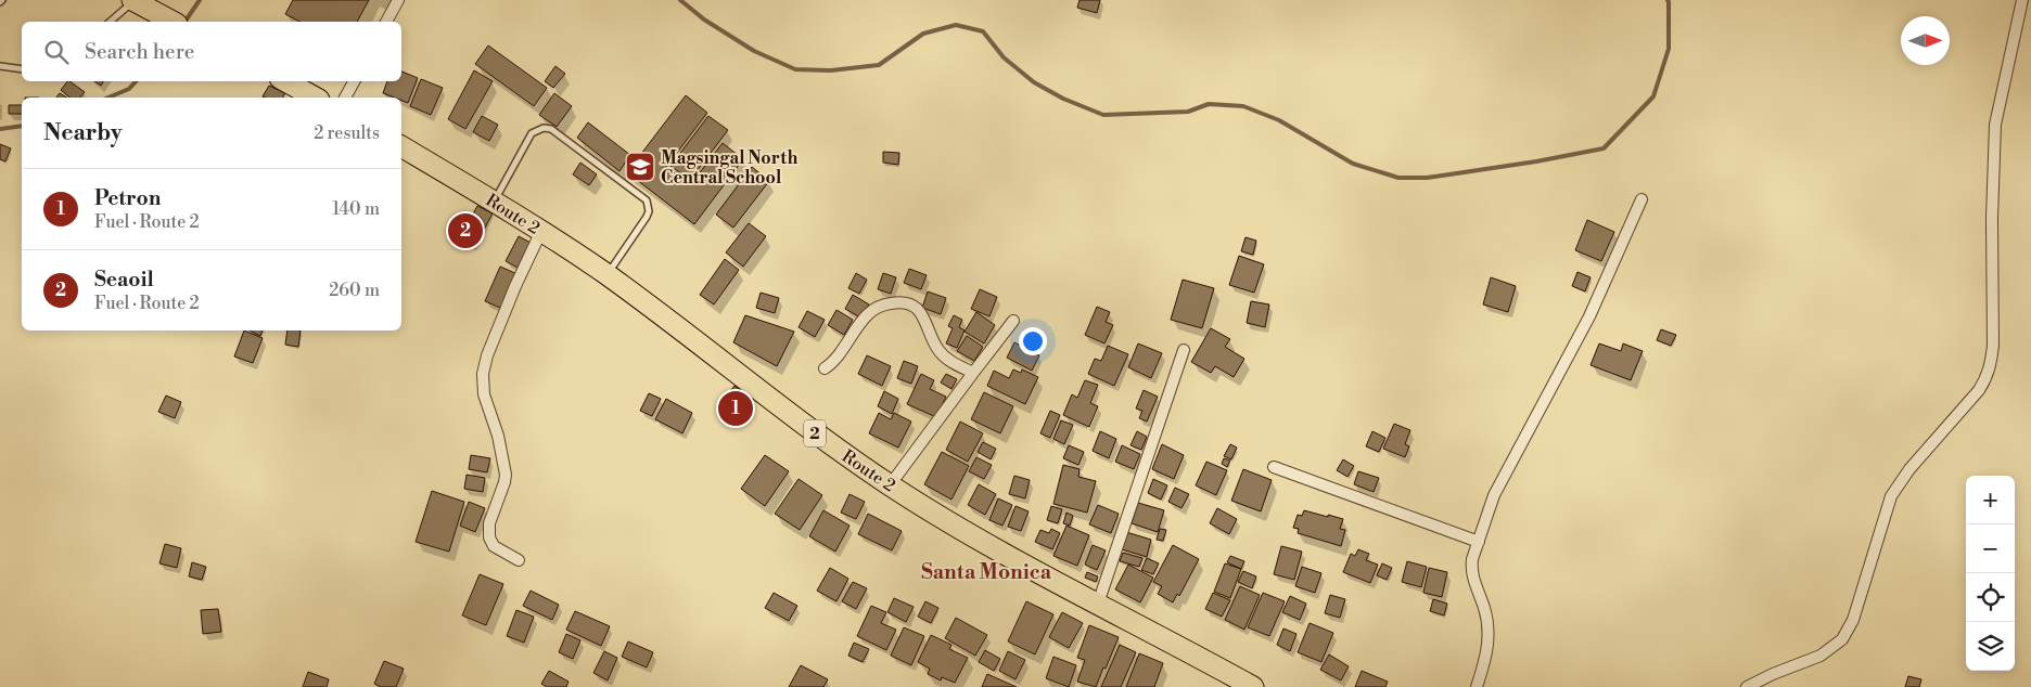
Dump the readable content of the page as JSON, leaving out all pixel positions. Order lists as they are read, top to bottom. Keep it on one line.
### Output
{"streets":{"highway":["Route 2","2"]},"districts":["Santa Monica"],"places":{"school or university":["Magsingal North Central School"]},"north":"right","page":{"search":"Search here","heading":["Nearby","2 results"],"list":[{"mark":"1","name":"Petron","note":"Fuel · Route 2","value":"140 m"},{"mark":"2","name":"Seaoil","note":"Fuel · Route 2","value":"260 m"}],"pins":["2","1"],"map_buttons":["+","−"]}}
